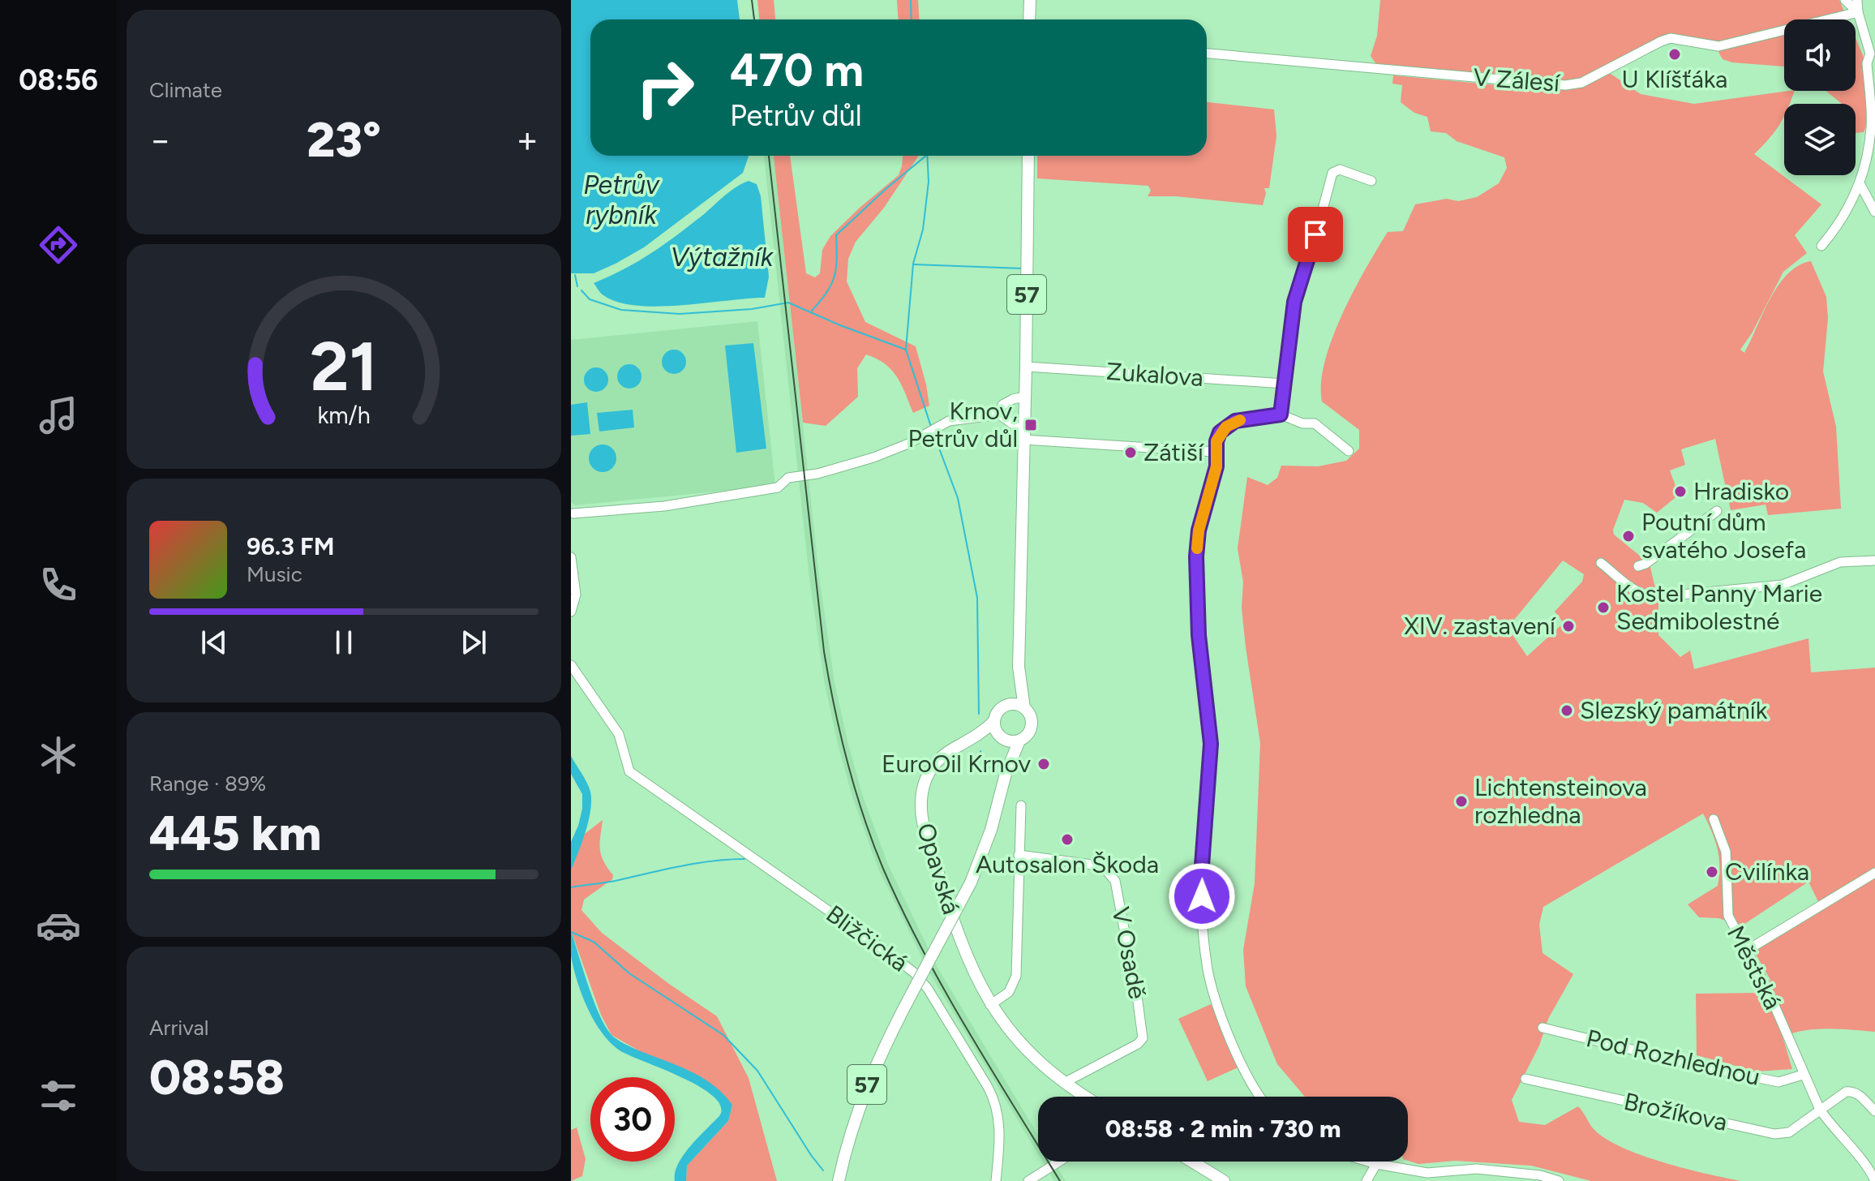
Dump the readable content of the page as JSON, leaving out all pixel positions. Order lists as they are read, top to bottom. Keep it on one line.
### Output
{"streets":{"main road":["57","Opavská"],"street":["V Zálesí","Zukalova","Bližčická","V Osadě","Městská","Pod Rozhlednou","Brožíkova"]},"crossings":[["57","Zukalova"],["57","Opavská"],["Opavská","V Osadě"],["Městská","Pod Rozhlednou"],["Městská","Brožíkova"]],"water":["Petrův rybník","Výtažník"],"places":{"other":["U Klíšťáka","Zátiší","Hradisko","Poutní dům svatého Josefa","Kostel Panny Marie Sedmibolestné","XIV. zastavení","Slezský památník","EuroOil Krnov","Lichtensteinova rozhledna","Autosalon Škoda","Cvilínka"],"transit":["Krnov, Petrův důl"]},"page":{"tabs":"08:56","tile":["Climate",["Range · 89%","445 km"],["Arrival","08:58"]],"turn":["470 m","Petrův důl"],"heat":["−","23°","+"],"song":["96.3 FM","Music"],"limit":"30","trip":"08:58 · 2 min · 730 m","gauge":["21","km/h"]}}
